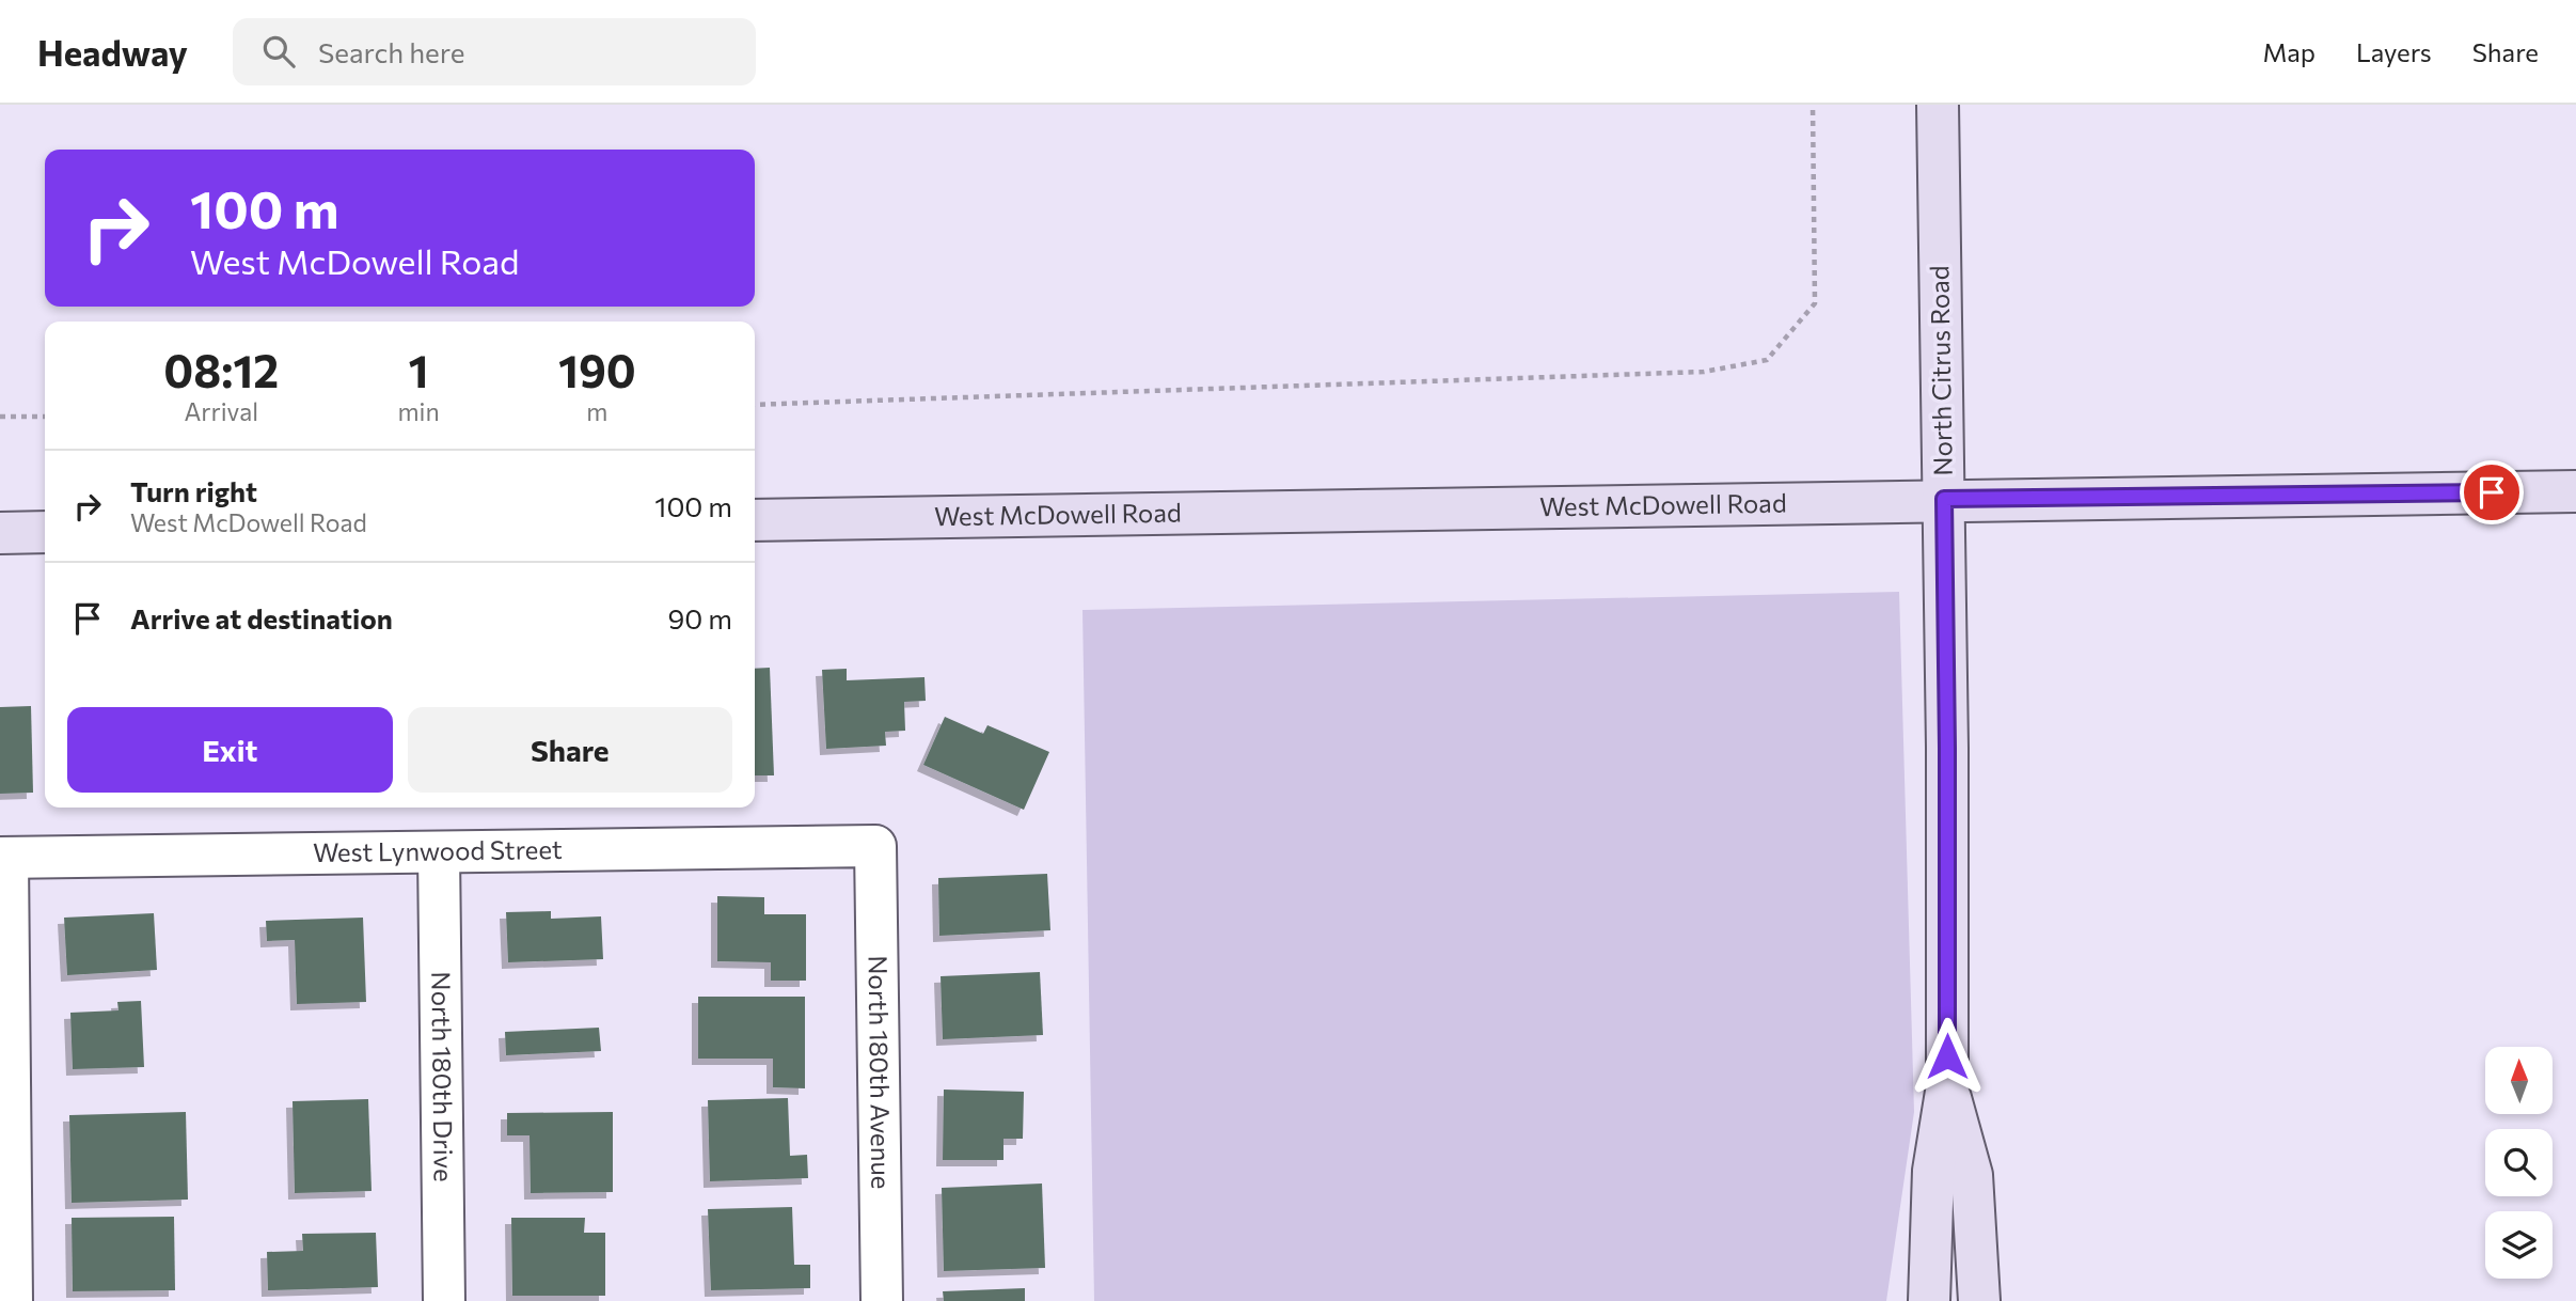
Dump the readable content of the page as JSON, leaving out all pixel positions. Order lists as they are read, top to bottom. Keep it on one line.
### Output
{"streets":{"main road":["North Citrus Road","West McDowell Road"],"street":["West Lynwood Street","North 180th Avenue","North 180th Drive"]},"crossings":[["North Citrus Road","West McDowell Road"],["West Lynwood Street","North 180th Avenue"],["West Lynwood Street","North 180th Drive"]],"north":"top","page":{"header":"Headway","search":"Search here","nav":["Map","Layers","Share"],"turn":["100 m","West McDowell Road"],"eta":["08:12","Arrival","1","min","190","m"],"list":[{"name":"Turn right","note":"West McDowell Road","value":"100 m"},{"name":"Arrive at destination","value":"90 m"}],"buttons":["Exit","Share"]}}
